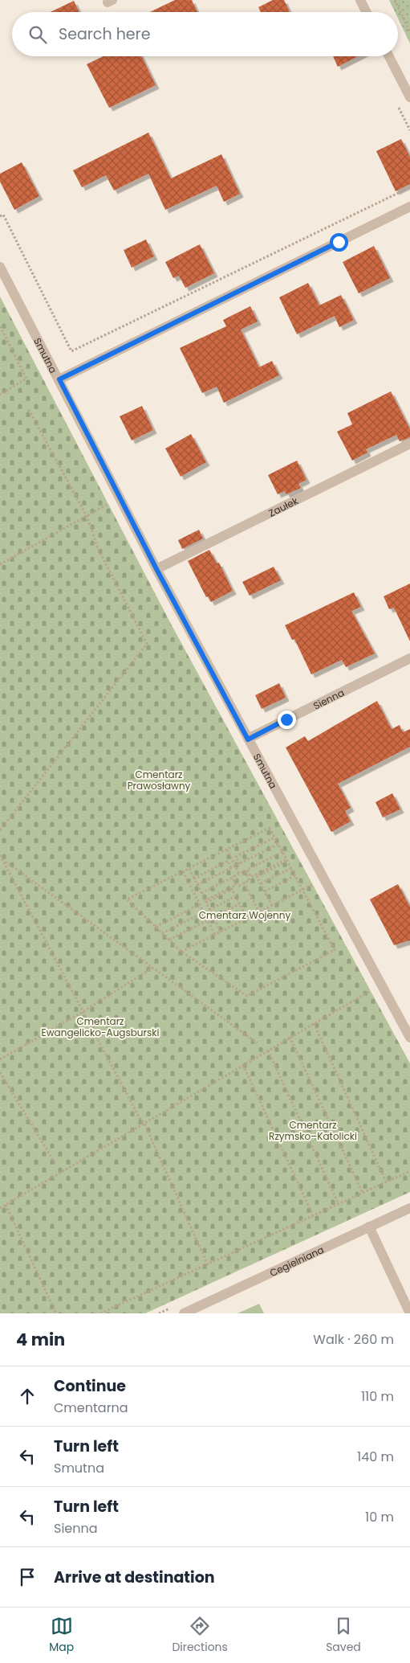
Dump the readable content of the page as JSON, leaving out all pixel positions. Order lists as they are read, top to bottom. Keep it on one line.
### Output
{"streets":{"street":["Smutna","Zaułek","Sienna","Cegielniana"]},"crossings":[["Smutna","Zaułek"],["Smutna","Sienna"]],"parks":["Cmentarz Prawosławny","Cmentarz Wojenny","Cmentarz Ewangelicko-Augsburski","Cmentarz Rzymsko–Katolicki"],"page":{"search":"Search here","heading":["4 min","Walk · 260 m"],"list":[["Continue","Cmentarna","110 m"],["Turn left","Smutna","140 m"],["Turn left","Sienna","10 m"],"Arrive at destination"],"nav":["Map","Directions","Saved"]}}
